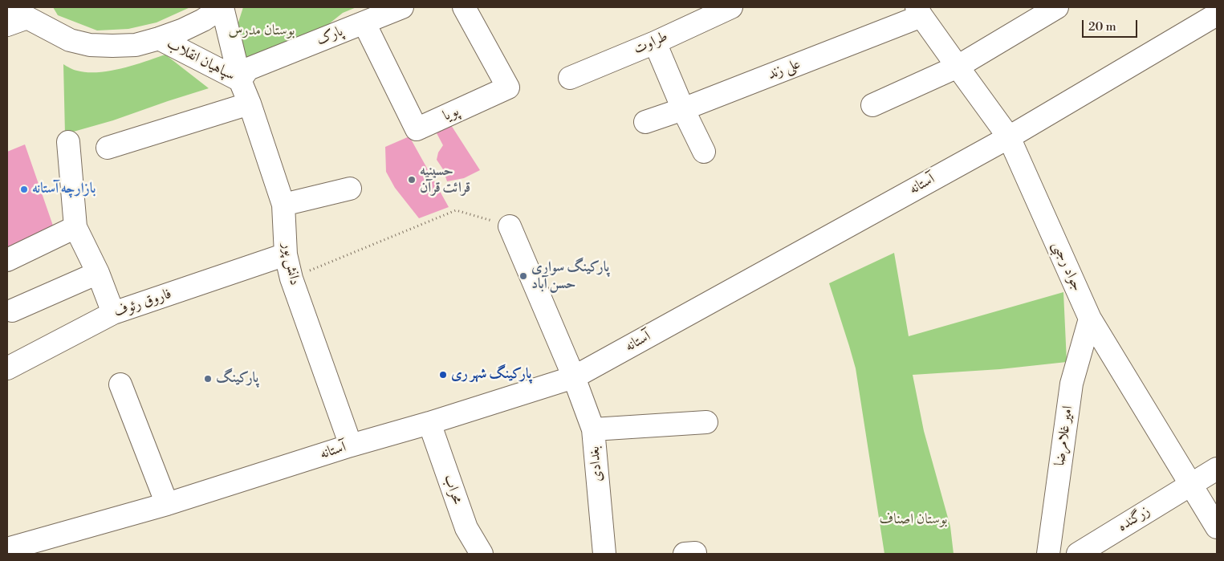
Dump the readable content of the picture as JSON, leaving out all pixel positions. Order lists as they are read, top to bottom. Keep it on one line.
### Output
{"streets":{"street":["پارک","طراوت","سپاهیان انقلاب","علی زند","پویا","آستانه","دانش پور","جواد رجبی","فاروق رئوف","امیر غلامرضا","بغدادی","محراب","زرگنده"]},"crossings":[["پارک","سپاهیان انقلاب"],["پارک","پویا"],["پارک","دانش پور"],["سپاهیان انقلاب","دانش پور"],["علی زند","جواد رجبی"],["آستانه","دانش پور"],["آستانه","جواد رجبی"],["آستانه","بغدادی"],["آستانه","محراب"],["دانش پور","فاروق رئوف"],["جواد رجبی","امیر غلامرضا"],["جواد رجبی","زرگنده"]],"parks":["بوستان مدرس","بوستان اصناف"],"places":["حسینیه قرائت قرآن","بازارچه آستانه","پارکینگ سواری حسن آباد","پارکینگ شهر ری","پارکینگ"],"scale_bar":"20 m"}
